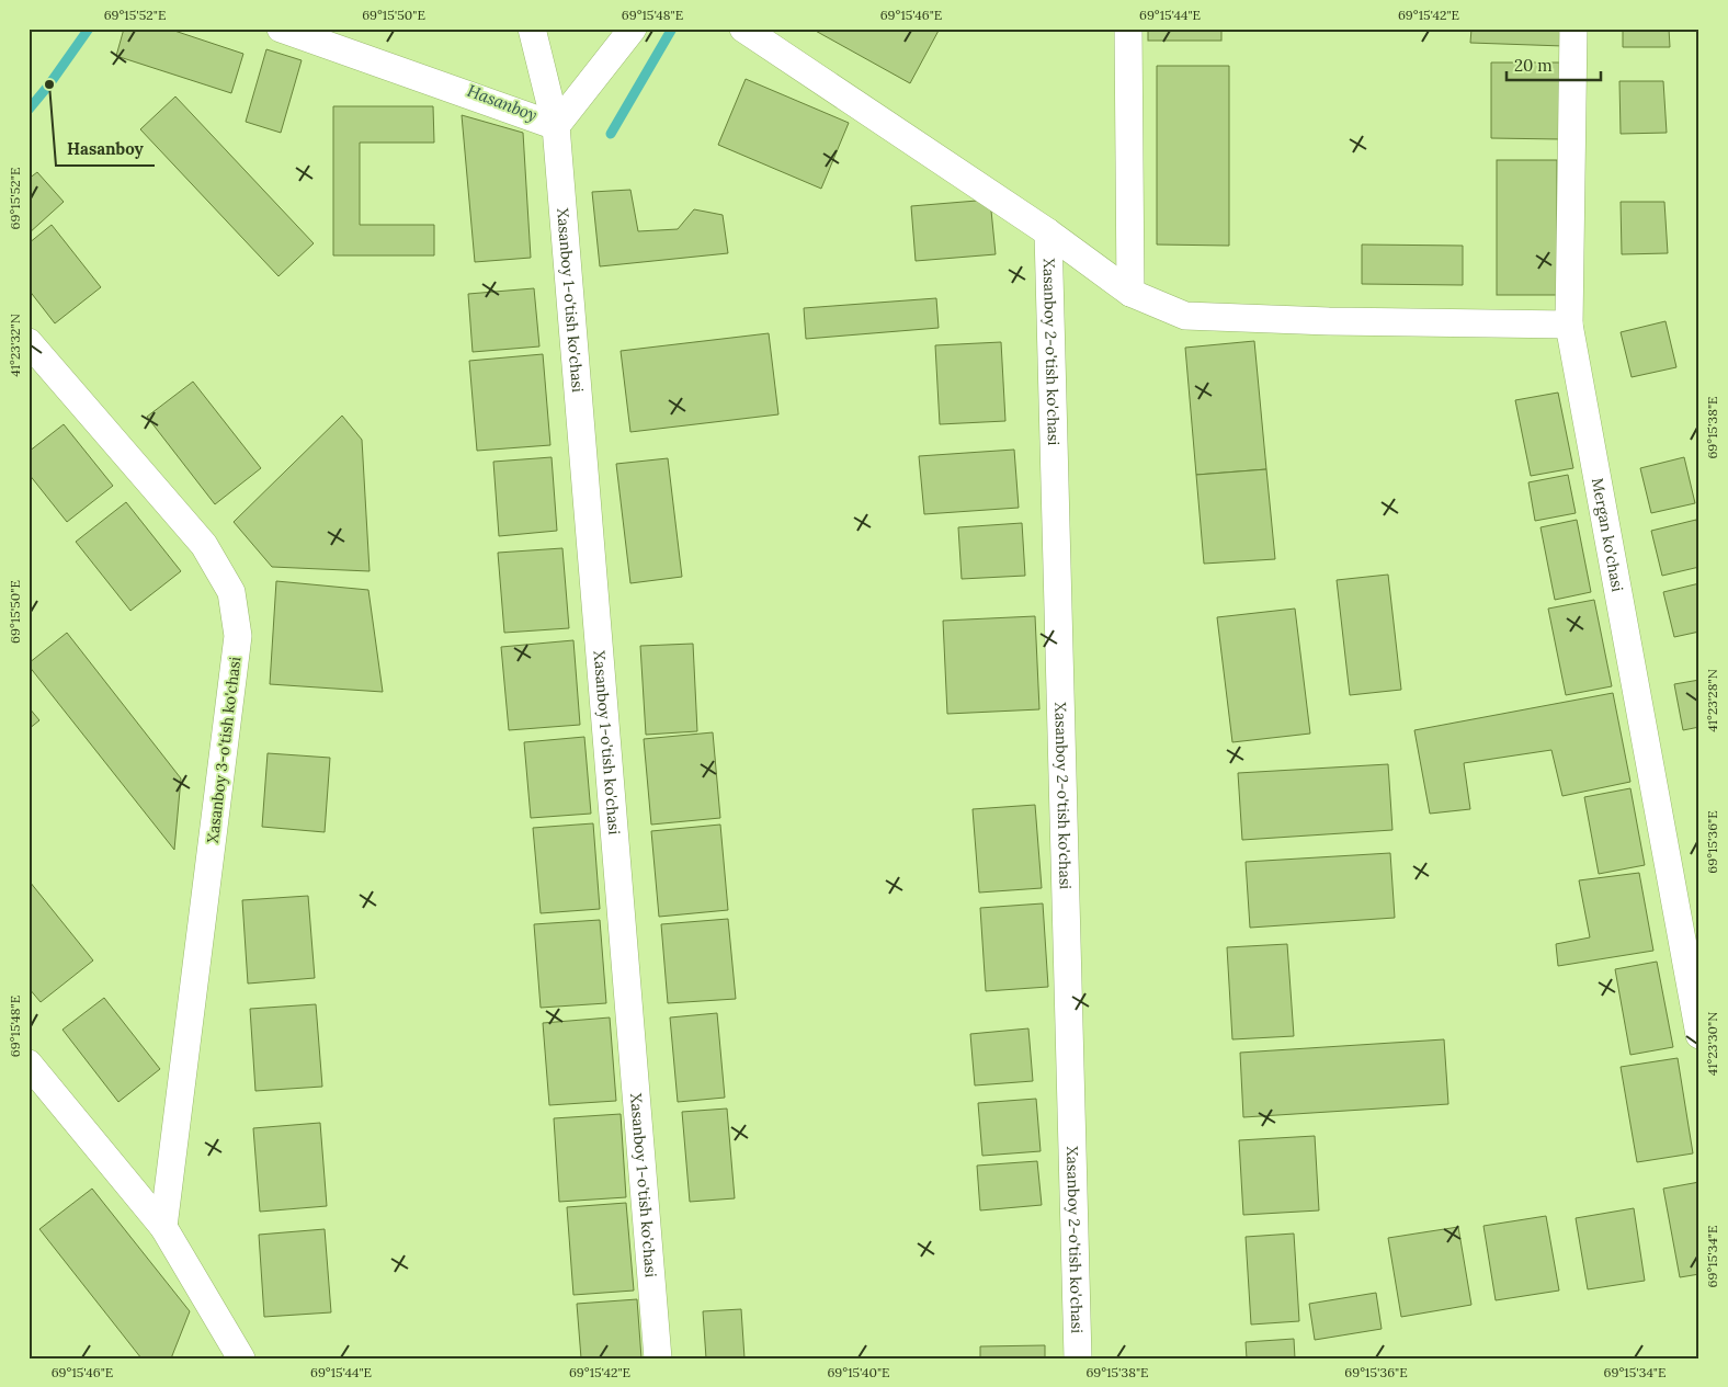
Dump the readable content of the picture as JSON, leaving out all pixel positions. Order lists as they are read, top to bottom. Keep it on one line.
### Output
{"streets":{"street":["Xasanboy 1-o'tish ko'chasi","Xasanboy 2-o'tish ko'chasi","Mergan ko'chasi","Xasanboy 3-o'tish ko'chasi"]},"water":["Hasanboy"],"places":["Hasanboy"],"scale_bar":"20 m","coordinates":["69°15'52\"E","69°15'50\"E","69°15'48\"E","69°15'46\"E","69°15'44\"E","69°15'42\"E","41°23'32\"N","69°15'38\"E","41°23'28\"N","69°15'36\"E","41°23'30\"N","69°15'34\"E","69°15'40\"E"]}
